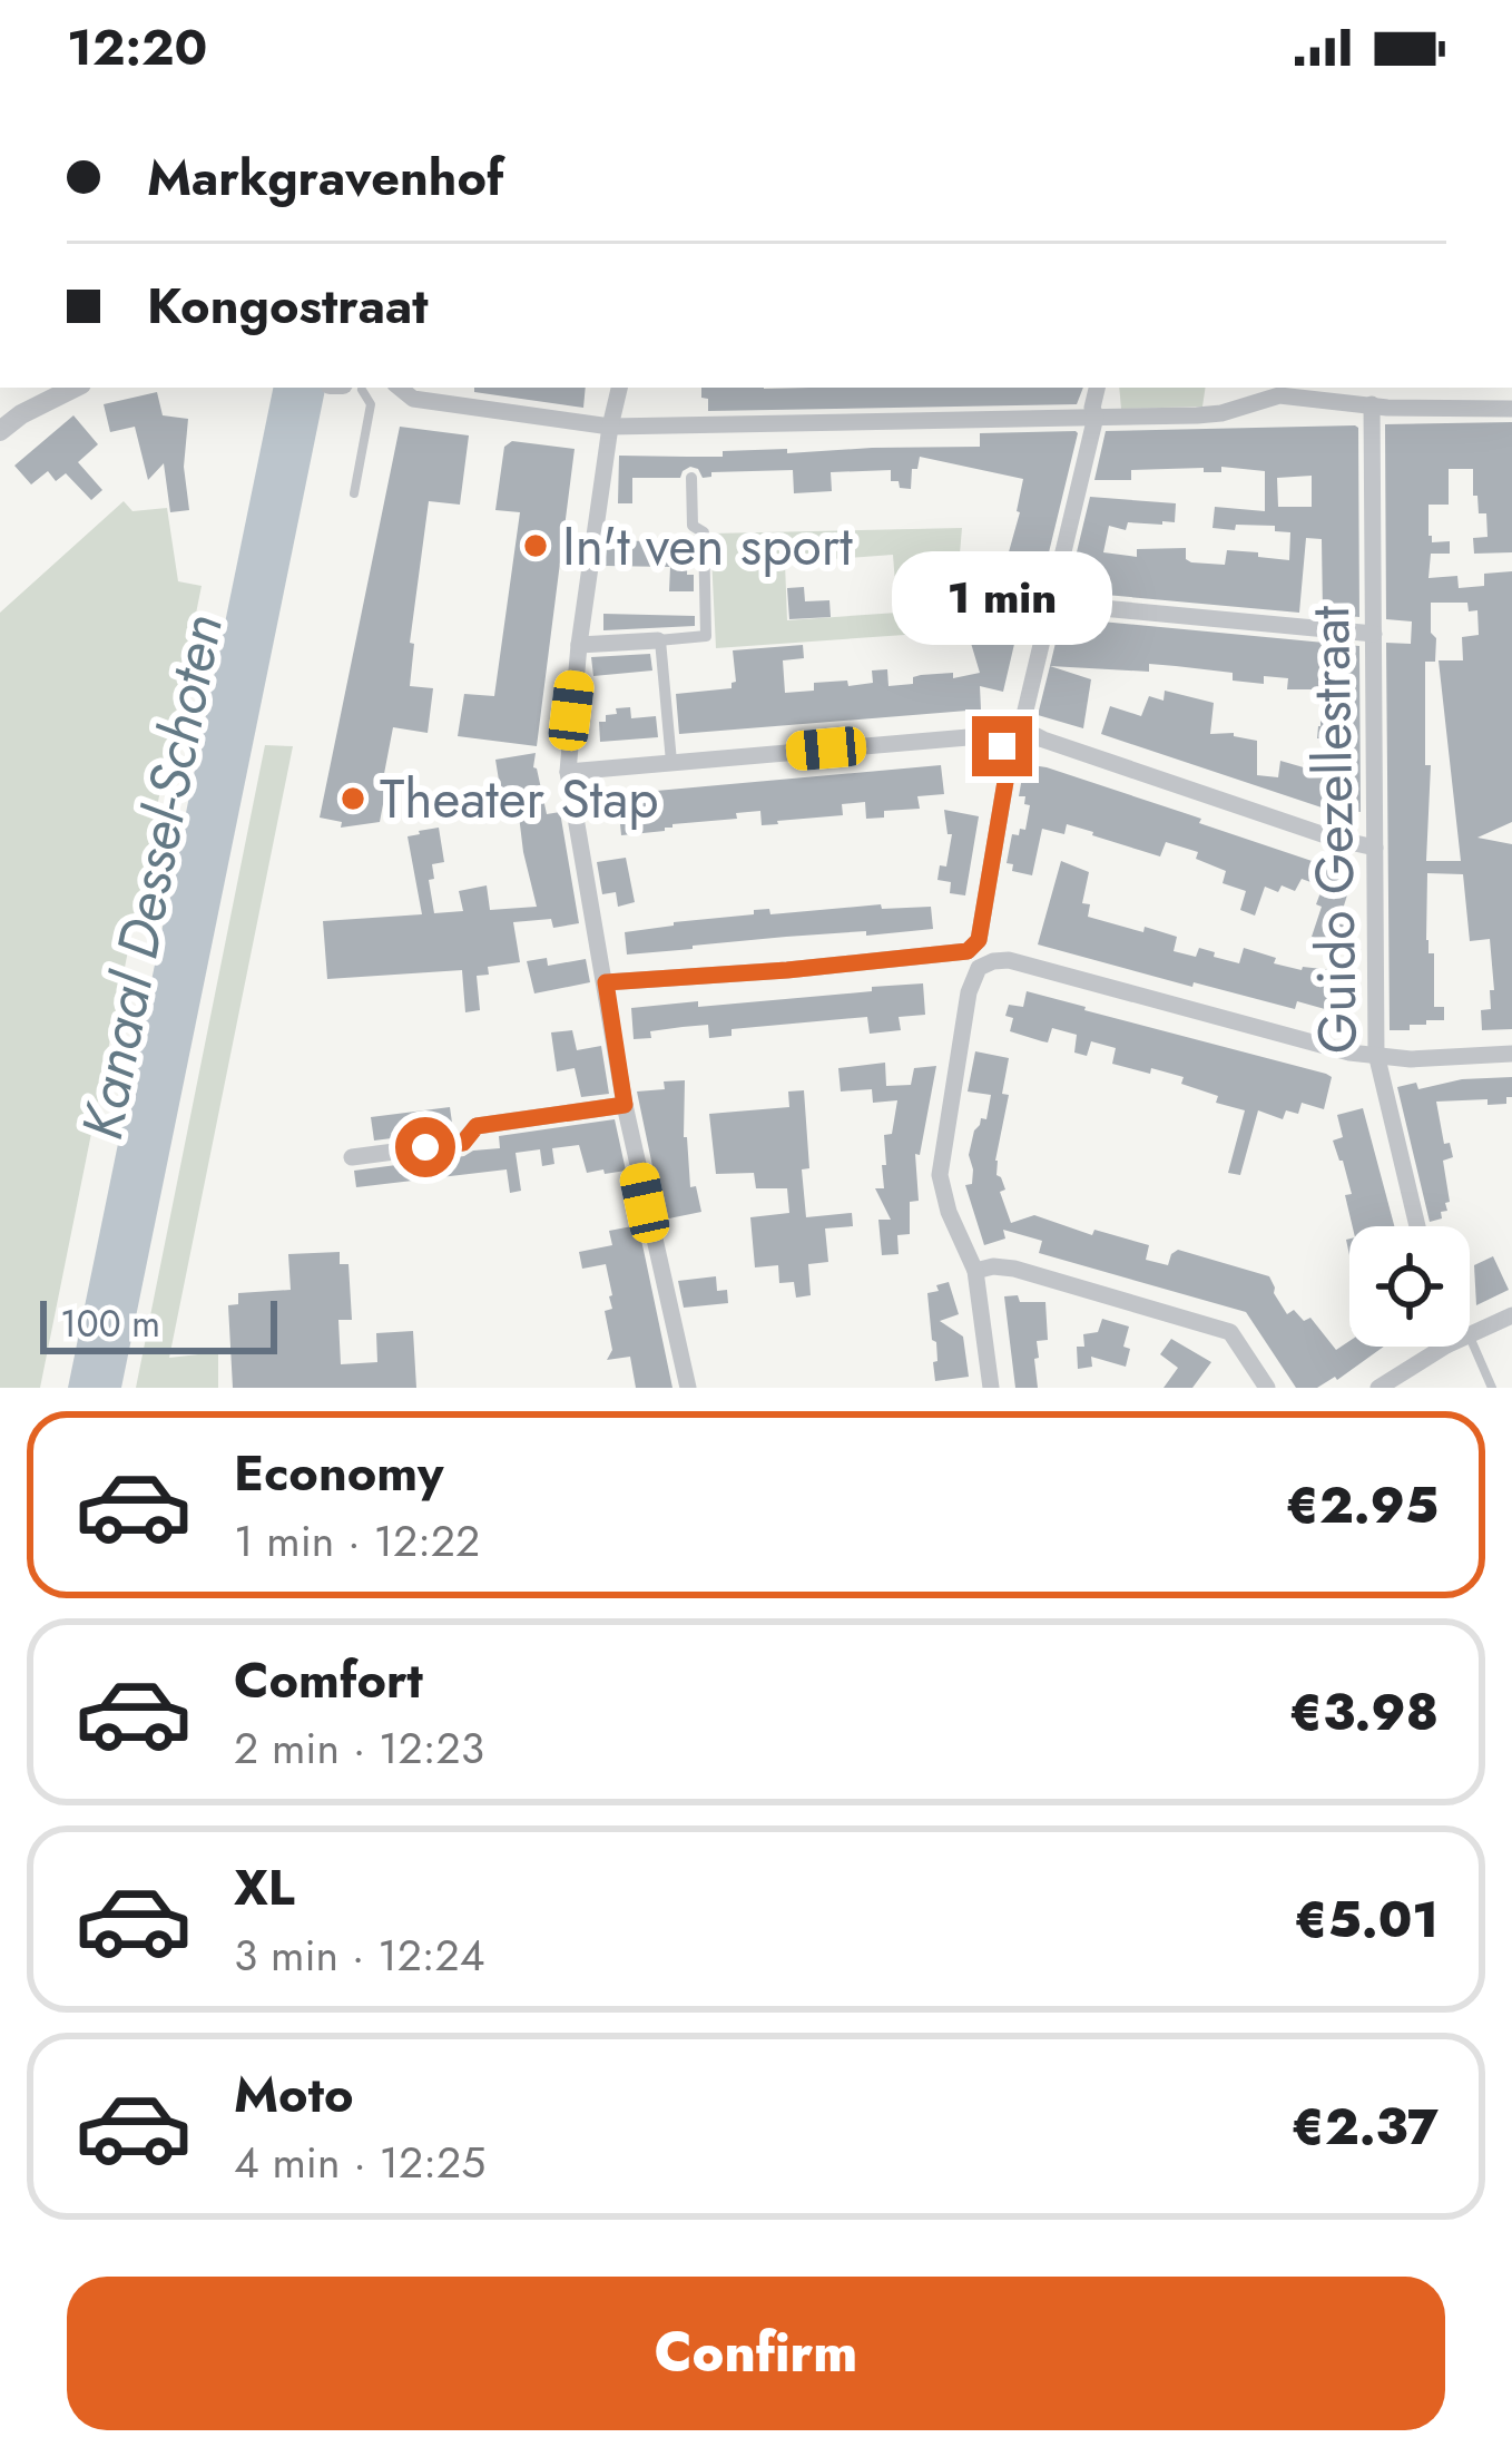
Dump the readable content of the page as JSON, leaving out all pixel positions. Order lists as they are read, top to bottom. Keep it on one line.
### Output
{"streets":{"street":["Guido Gezellestraat"]},"water":["Kanaal Dessel-Schoten"],"places":["In't ven sport","Theater Stap"],"scale_bar":"100 m","page":{"status":"12:20","banner":["Markgravenhof","Kongostraat"],"bubble":"1 min","scale":"100 m","list":[{"name":"Economy","note":"1 min · 12:22","value":"€2.95"},{"name":"Comfort","note":"2 min · 12:23","value":"€3.98"},{"name":"XL","note":"3 min · 12:24","value":"€5.01"},{"name":"Moto","note":"4 min · 12:25","value":"€2.37"}],"buttons":"Confirm"}}
